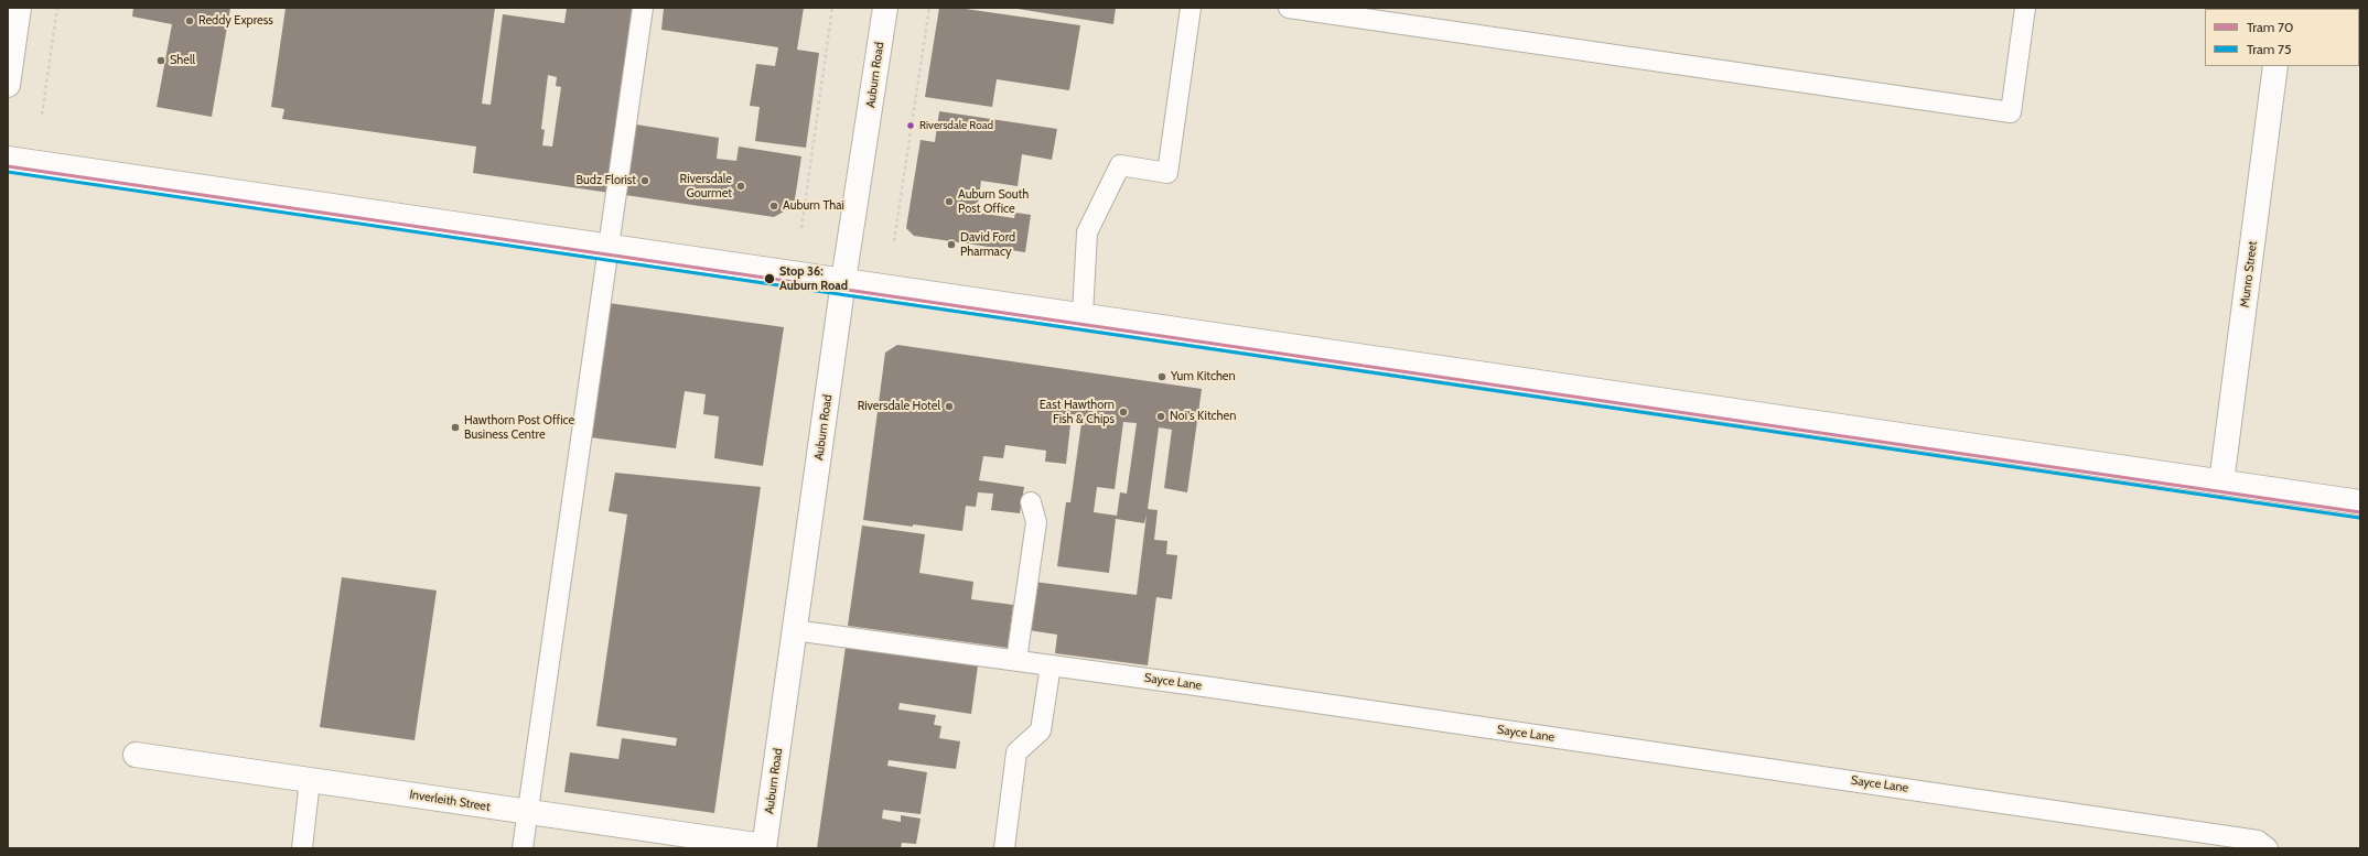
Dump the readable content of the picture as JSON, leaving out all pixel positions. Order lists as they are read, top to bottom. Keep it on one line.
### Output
{"streets":{"main road":["Auburn Road","Munro Street","Inverleith Street"],"lane":["Sayce Lane"]},"crossings":[["Auburn Road","Sayce Lane"],["Auburn Road","Inverleith Street"]],"places":["Reddy Express","Shell","Riversdale Road","Budz Florist","Riversdale Gourmet","Auburn South Post Office","Auburn Thai","David Ford Pharmacy","Stop 36: Auburn Road","Yum Kitchen","Riversdale Hotel","East Hawthorn Fish & Chips","Noi's Kitchen","Hawthorn Post Office Business Centre"],"lines":["tram line 70","tram line 75"],"legend":["Tram 70","Tram 75"]}
